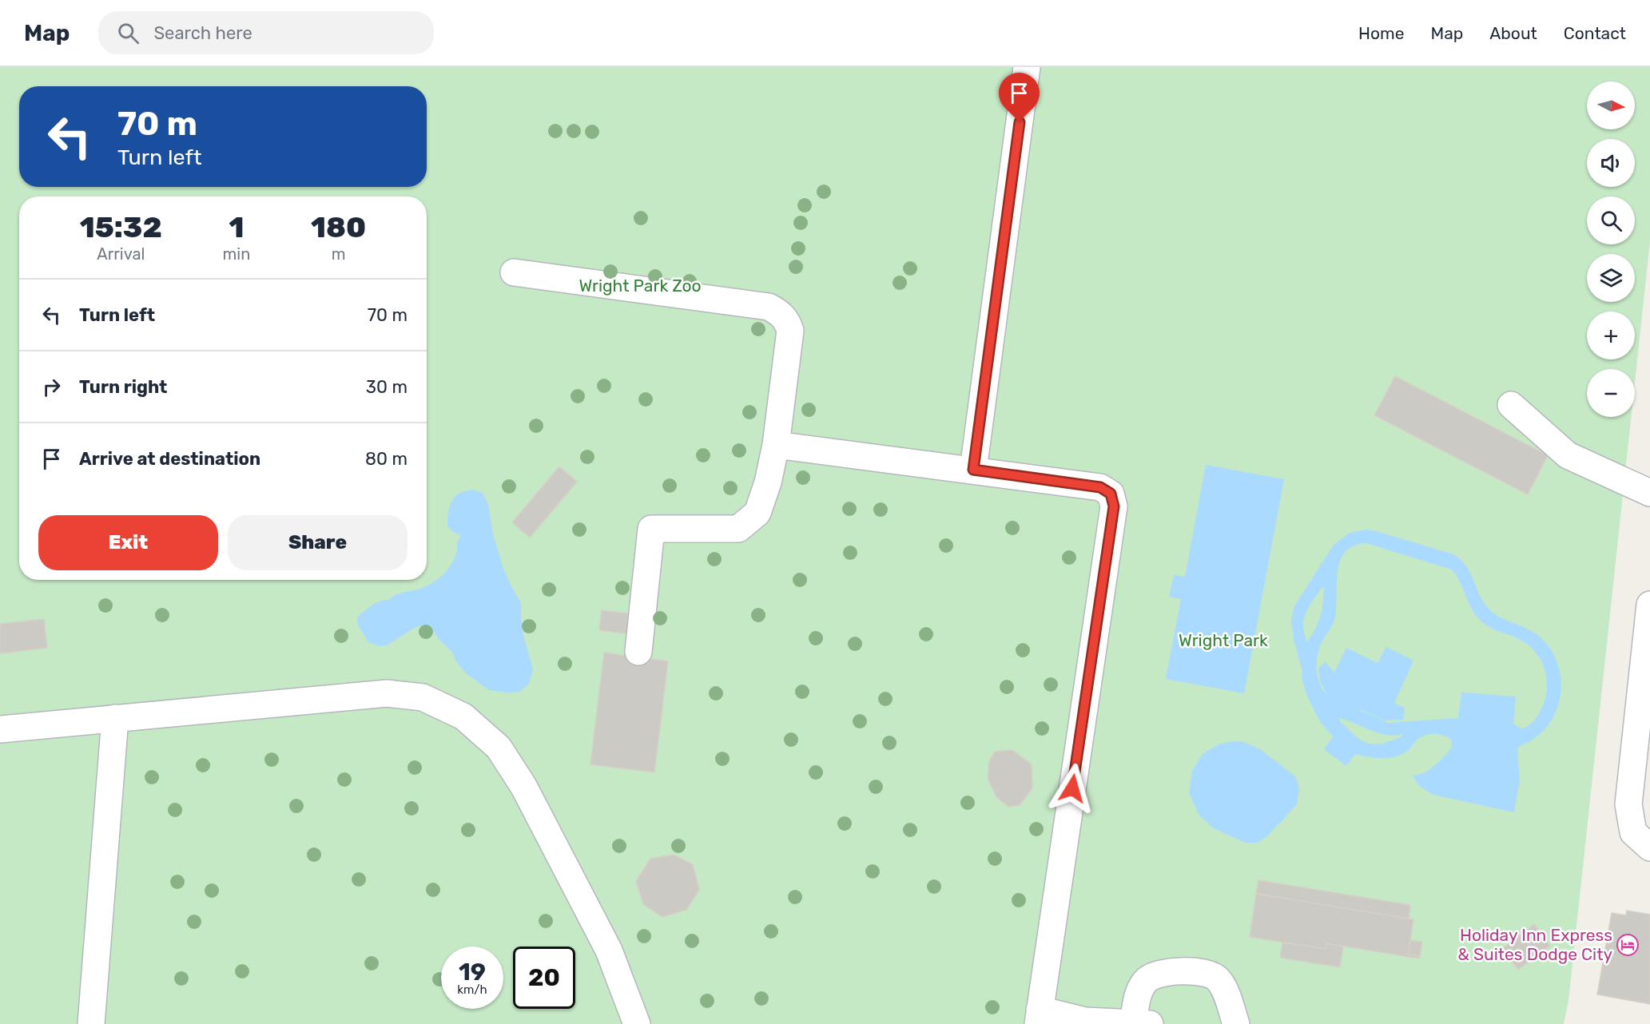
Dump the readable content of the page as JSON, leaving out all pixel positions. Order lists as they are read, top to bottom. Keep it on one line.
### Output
{"parks":["Wright Park Zoo","Wright Park"],"places":{"hotel":["Holiday Inn Express & Suites Dodge City"]},"north":"right","page":{"header":"Map","search":"Search here","nav":["Home","Map","About","Contact"],"map_buttons":["+","−"],"turn":["70 m","Turn left"],"eta":["15:32","Arrival","1","min","180","m"],"list":[{"name":"Turn left","value":"70 m"},{"name":"Turn right","value":"30 m"},{"name":"Arrive at destination","value":"80 m"}],"buttons":["Exit","Share"],"speed":"19 km/h","limit":"20"}}
